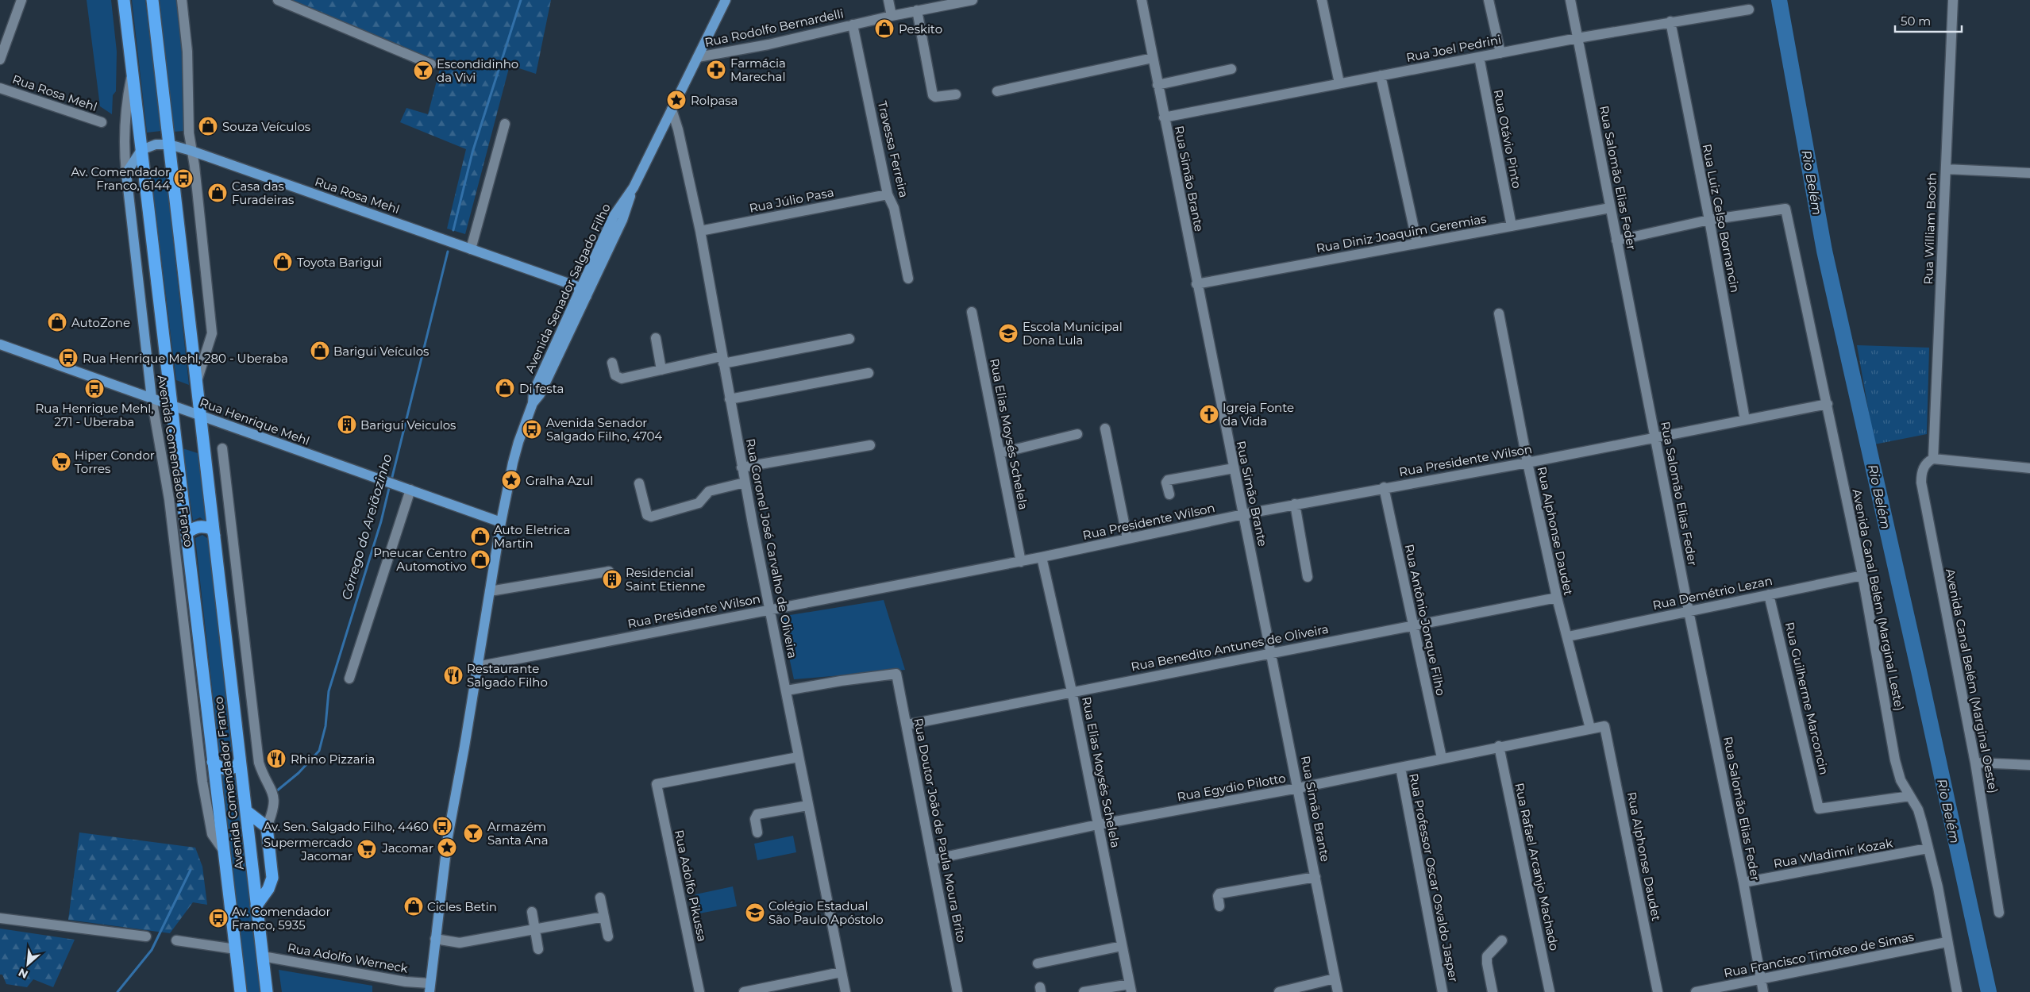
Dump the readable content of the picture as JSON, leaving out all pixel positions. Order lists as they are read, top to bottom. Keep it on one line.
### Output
{"streets":{"highway":["Avenida Comendador Franco"],"main road":["Rua Rosa Mehl","Avenida Senador Salgado Filho","Rua Henrique Mehl"],"street":["Rua Rodolfo Bernardelli","Rua Joel Pedrini","Rua Otávio Pinto","Travessa Ferreira","Rua Salomão Elias Feder","Rua Simão Brante","Rua Júlio Pasa","Rua Luiz Celso Bornancin","Rua William Booth","Rua Diniz Joaquim Geremias","Rua Elias Moysés Schelela","Rua Presidente Wilson","Rua Alphonse Daudet","Rua Coronel José Carvalho de Oliveira","Rua Demétrio Lezan","Avenida Canal Belém (Marginal Leste)","Rua Antônio Jonque Filho","Rua Benedito Antunes de Oliveira","Avenida Canal Belém (Marginal Oeste)","Rua Guilherme Marconcin","Rua Egydio Pilotto","Rua Doutor João de Paula Moura Brito","Rua Wladimir Kozak","Rua Rafael Arcanjo Machado","Rua Professor Oscar Osvaldo Jasper","Rua Adolfo Pikussa","Rua Francisco Timóteo de Simas","Rua Adolfo Werneck"]},"crossings":[["Rua Rodolfo Bernardelli","Travessa Ferreira"],["Rua Rodolfo Bernardelli","Avenida Senador Salgado Filho"],["Rua Joel Pedrini","Rua Otávio Pinto"],["Rua Joel Pedrini","Rua Salomão Elias Feder"],["Rua Joel Pedrini","Rua Simão Brante"],["Rua Joel Pedrini","Rua Luiz Celso Bornancin"],["Rua Rosa Mehl","Avenida Senador Salgado Filho"],["Rua Rosa Mehl","Avenida Comendador Franco"],["Rua Otávio Pinto","Rua Diniz Joaquim Geremias"],["Travessa Ferreira","Rua Júlio Pasa"],["Rua Salomão Elias Feder","Rua Diniz Joaquim Geremias"],["Rua Salomão Elias Feder","Rua Presidente Wilson"],["Rua Salomão Elias Feder","Rua Demétrio Lezan"],["Rua Salomão Elias Feder","Rua Wladimir Kozak"],["Rua Salomão Elias Feder","Rua Francisco Timóteo de Simas"],["Rua Simão Brante","Rua Diniz Joaquim Geremias"],["Rua Simão Brante","Rua Presidente Wilson"],["Rua Simão Brante","Rua Benedito Antunes de Oliveira"],["Rua Simão Brante","Rua Egydio Pilotto"],["Rua Júlio Pasa","Rua Coronel José Carvalho de Oliveira"],["Rua Luiz Celso Bornancin","Rua Presidente Wilson"],["Rua Luiz Celso Bornancin","Avenida Canal Belém (Marginal Leste)"],["Rua William Booth","Avenida Canal Belém (Marginal Oeste)"],["Avenida Senador Salgado Filho","Rua Henrique Mehl"],["Avenida Senador Salgado Filho","Rua Presidente Wilson"],["Avenida Senador Salgado Filho","Rua Coronel José Carvalho de Oliveira"],["Avenida Senador Salgado Filho","Rua Adolfo Werneck"],["Rua Henrique Mehl","Avenida Comendador Franco"],["Rua Elias Moysés Schelela","Rua Presidente Wilson"],["Rua Elias Moysés Schelela","Rua Benedito Antunes de Oliveira"],["Rua Elias Moysés Schelela","Rua Egydio Pilotto"],["Rua Presidente Wilson","Rua Alphonse Daudet"],["Rua Presidente Wilson","Rua Coronel José Carvalho de Oliveira"],["Rua Presidente Wilson","Avenida Canal Belém (Marginal Leste)"],["Rua Presidente Wilson","Rua Antônio Jonque Filho"],["Avenida Comendador Franco","Rua Adolfo Werneck"],["Rua Alphonse Daudet","Rua Demétrio Lezan"],["Rua Alphonse Daudet","Rua Benedito Antunes de Oliveira"],["Rua Alphonse Daudet","Rua Egydio Pilotto"],["Rua Coronel José Carvalho de Oliveira","Rua Doutor João de Paula Moura Brito"],["Rua Coronel José Carvalho de Oliveira","Rua Adolfo Pikussa"],["Rua Demétrio Lezan","Avenida Canal Belém (Marginal Leste)"],["Rua Demétrio Lezan","Rua Guilherme Marconcin"],["Avenida Canal Belém (Marginal Leste)","Rua Guilherme Marconcin"],["Avenida Canal Belém (Marginal Leste)","Rua Wladimir Kozak"],["Avenida Canal Belém (Marginal Leste)","Rua Francisco Timóteo de Simas"],["Rua Antônio Jonque Filho","Rua Benedito Antunes de Oliveira"],["Rua Antônio Jonque Filho","Rua Egydio Pilotto"],["Rua Benedito Antunes de Oliveira","Rua Doutor João de Paula Moura Brito"],["Rua Egydio Pilotto","Rua Doutor João de Paula Moura Brito"],["Rua Egydio Pilotto","Rua Rafael Arcanjo Machado"],["Rua Egydio Pilotto","Rua Professor Oscar Osvaldo Jasper"]],"water":["Rio Belém","Córrego do Areiãozinho"],"places":{"shop":["Peskito","Souza Veículos","Casa das Furadeiras","Toyota Barigui","AutoZone","Barigui Veículos","Di festa","Auto Eletrica Martin","Pneucar Centro Automotivo","Cicles Betin"],"pharmacy":["Farmácia Marechal"],"bar":["Escondidinho da Vivi","Armazém Santa Ana"],"place":["Rolpasa","Gralha Azul","Jacomar"],"bus stop":["Av. Comendador Franco, 6144","Rua Henrique Mehl, 280 - Uberaba","Rua Henrique Mehl, 271 - Uberaba","Avenida Senador Salgado Filho, 4704","Av. Sen. Salgado Filho, 4460","Av. Comendador Franco, 5935"],"school or university":["Escola Municipal Dona Lula","Colégio Estadual São Paulo Apóstolo"],"church":["Igreja Fonte da Vida"],"building":["Bariguí Veiculos","Residencial Saint Etienne"],"supermarket":["Hiper Condor Torres","Supermercado Jacomar"],"restaurant":["Restaurante Salgado Filho","Rhino Pizzaria"]},"scale_bar":"50 m","north":"bottom left"}
